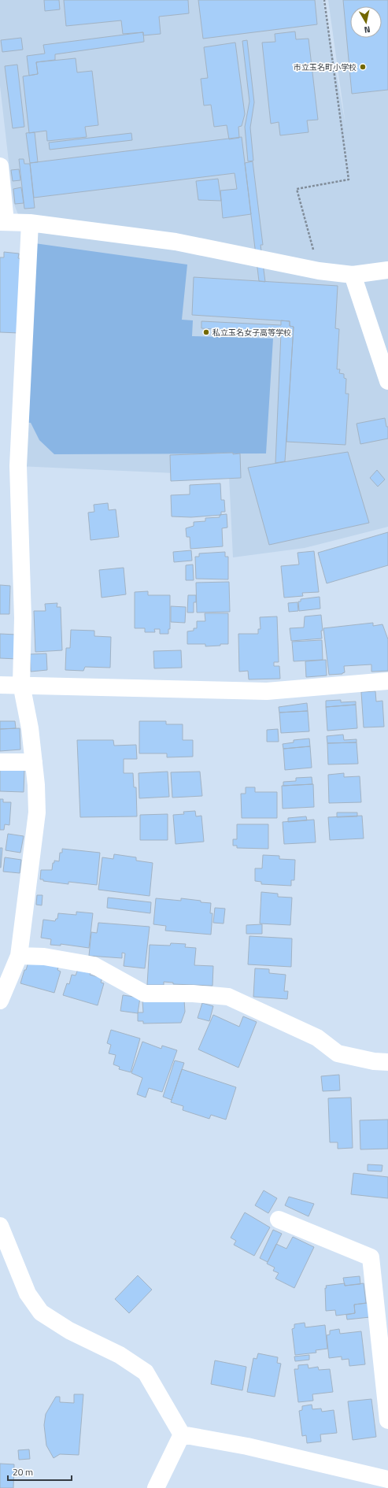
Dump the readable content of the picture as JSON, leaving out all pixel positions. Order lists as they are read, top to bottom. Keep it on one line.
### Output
{"places":["市立玉名町小学校","私立玉名女子高等学校"],"scale_bar":"20 m","north":"bottom"}
